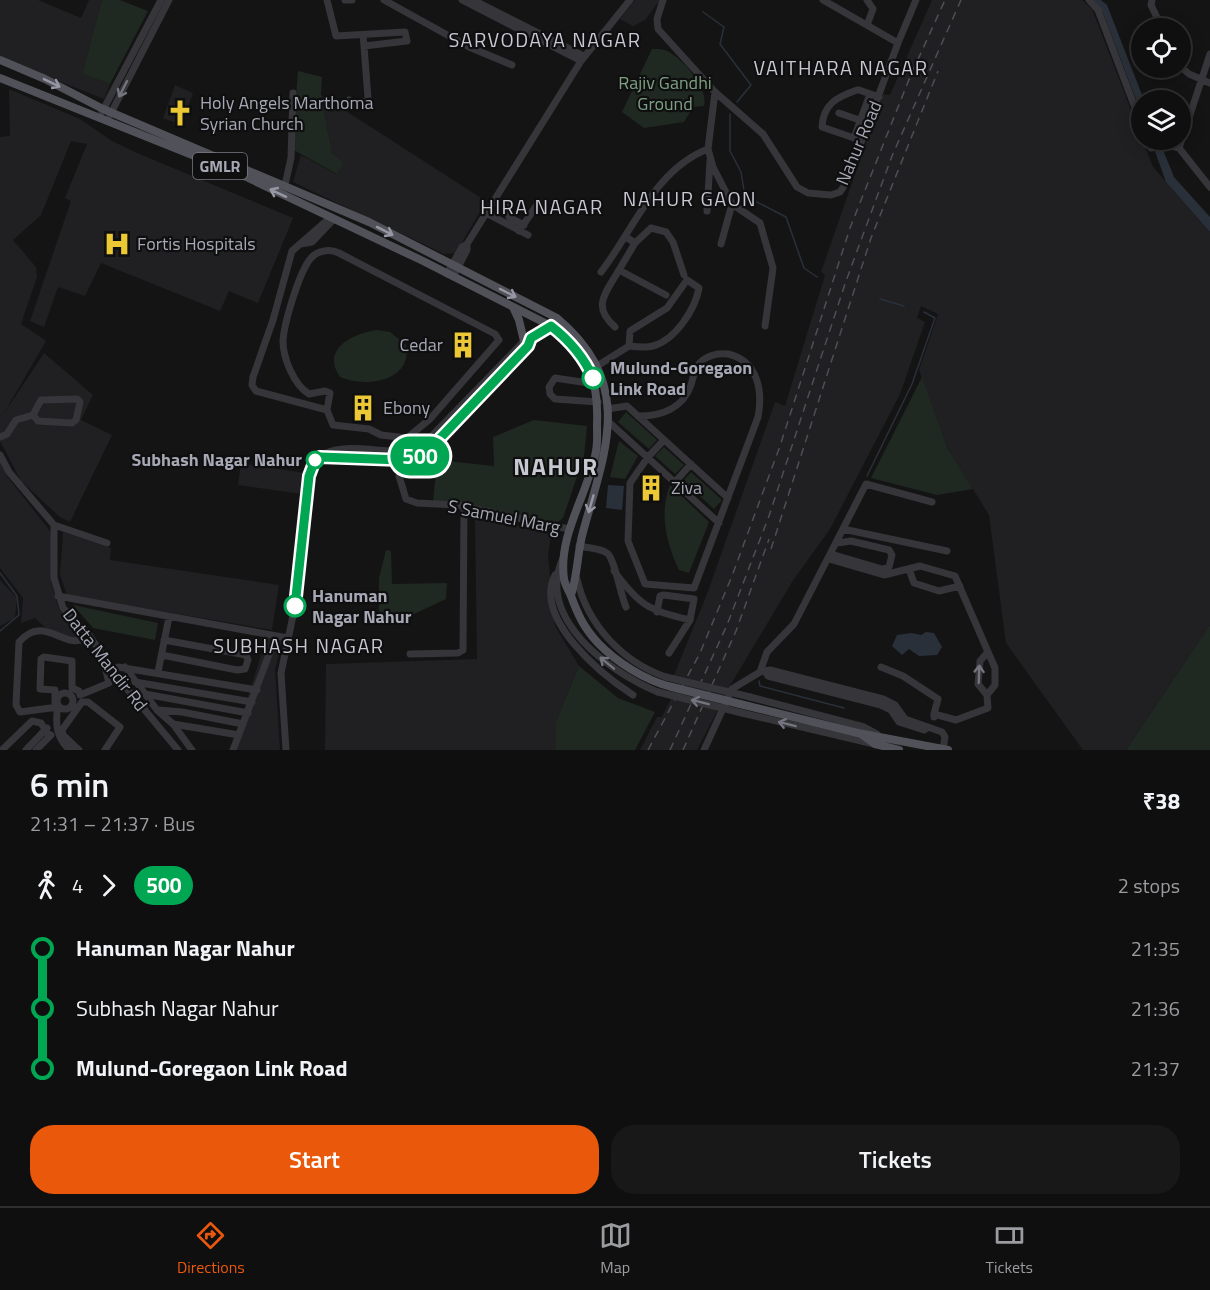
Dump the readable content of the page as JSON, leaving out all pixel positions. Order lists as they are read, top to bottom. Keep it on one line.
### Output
{"streets":{"main road":["GMLR"],"street":["Nahur Road","S Samuel Marg","Datta Mandir Rd"]},"crossings":[["GMLR","S Samuel Marg"]],"districts":["SARVODAYA NAGAR","VAITHARA NAGAR","NAHUR GAON","HIRA NAGAR","NAHUR","SUBHASH NAGAR"],"parks":["Rajiv Gandhi Ground"],"places":{"church":["Holy Angels Marthoma Syrian Church"],"hospital":["Fortis Hospitals"],"building":["Cedar","Ebony","Ziva"],"other":["Mulund-Goregaon Link Road","Subhash Nagar Nahur","Hanuman Nagar Nahur"]},"lines":["bus line 500"],"page":{"on_map":"500","heading":["6 min","21:31 – 21:37 · Bus","₹38"],"legs":["4","500","2 stops"],"list":[{"name":"Hanuman Nagar Nahur","value":"21:35"},{"name":"Subhash Nagar Nahur","value":"21:36"},{"name":"Mulund-Goregaon Link Road","value":"21:37"}],"buttons":["Start","Tickets"],"tabs":["Directions","Map","Tickets"]}}
